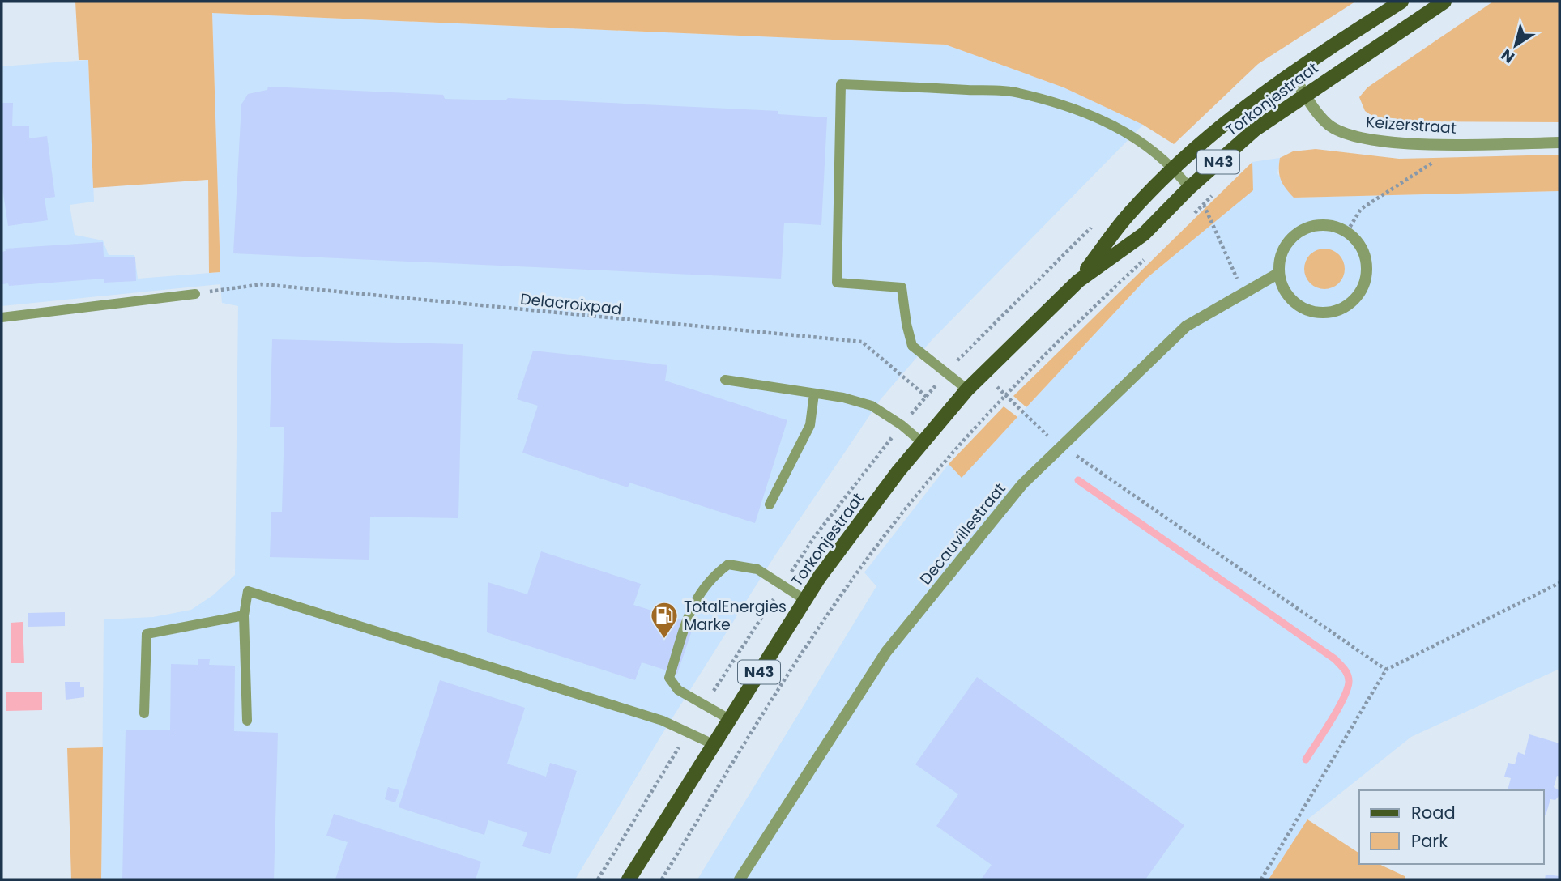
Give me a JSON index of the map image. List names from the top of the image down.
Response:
{
  "streets": {
    "main road": ["Torkonjestraat", "N43"],
    "street": ["Keizerstraat", "Decauvillestraat"],
    "path": ["Delacroixpad"]
  },
  "crossings": [
    ["Torkonjestraat", "Keizerstraat"]
  ],
  "places": {
    "fuel station": ["TotalEnergies Marke"]
  },
  "legend": ["Road", "Park"],
  "north": "bottom left"
}
